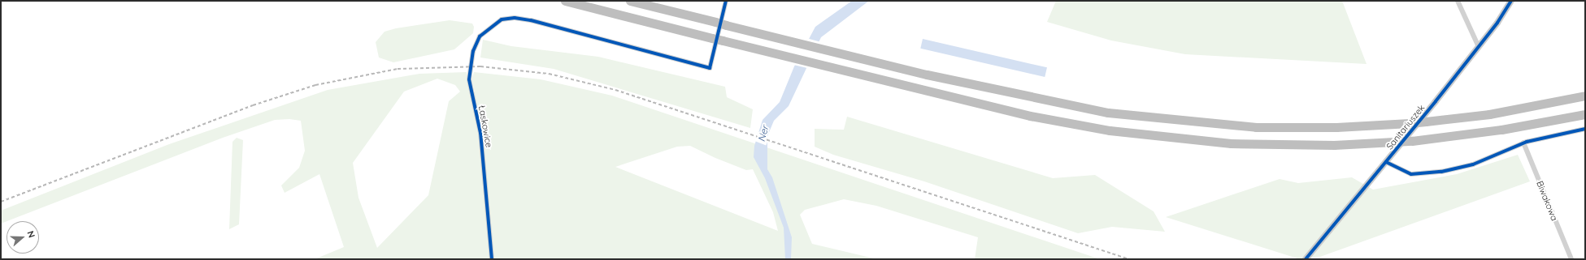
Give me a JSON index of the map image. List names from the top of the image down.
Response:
{
  "streets": {
    "street": ["Łaskowice", "Sanitariuszek", "Biwakowa"]
  },
  "water": ["Ner"],
  "north": "right"
}
